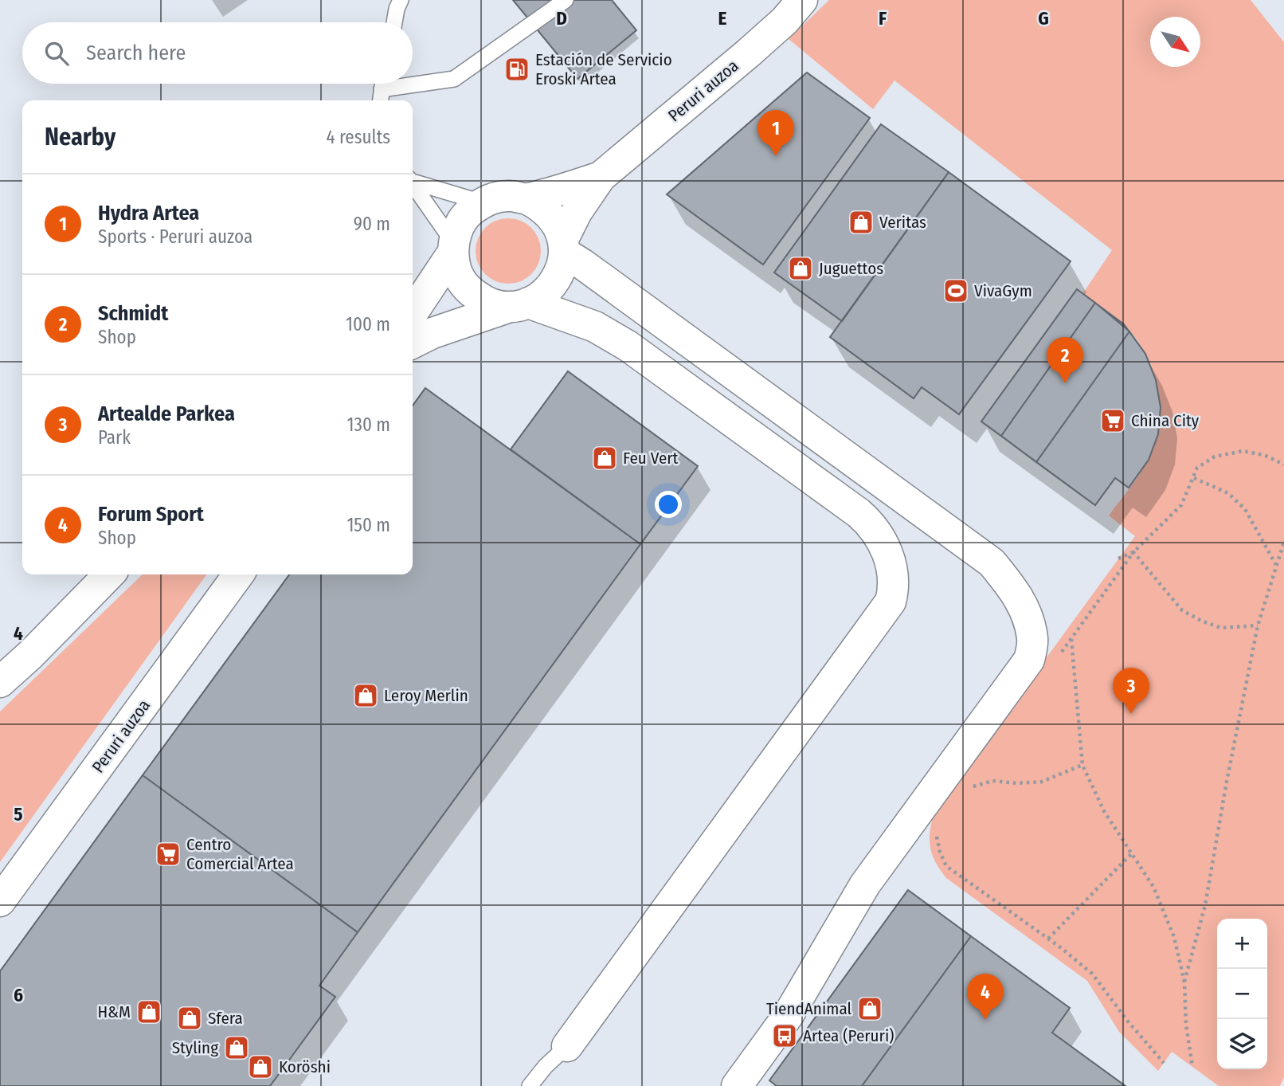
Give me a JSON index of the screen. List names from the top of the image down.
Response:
{
  "streets": {
    "street": ["Peruri auzoa"]
  },
  "places": {
    "fuel station": ["Estación de Servicio Eroski Artea"],
    "shop": [
      "Veritas",
      "Juguettos",
      "Feu Vert",
      "Leroy Merlin",
      "TiendAnimal",
      "H&M",
      "Sfera",
      "Styling",
      "Koröshi"
    ],
    "sports": ["VivaGym"],
    "supermarket": ["China City", "Centro Comercial Artea"],
    "bus stop": ["Artea (Peruri)"]
  },
  "north": "bottom right",
  "page": {
    "search": "Search here",
    "heading": ["Nearby", "4 results"],
    "pins": [
      "1",
      "2",
      "3",
      "4"
    ],
    "list": [
      {
        "mark": "1",
        "name": "Hydra Artea",
        "note": "Sports · Peruri auzoa",
        "value": "90 m"
      },
      {
        "mark": "2",
        "name": "Schmidt",
        "note": "Shop",
        "value": "100 m"
      },
      {
        "mark": "3",
        "name": "Artealde Parkea",
        "note": "Park",
        "value": "130 m"
      },
      {
        "mark": "4",
        "name": "Forum Sport",
        "note": "Shop",
        "value": "150 m"
      }
    ],
    "map_buttons": ["+", "−"]
  },
  "grid": {
    "columns": [
      "D",
      "E",
      "F",
      "G"
    ],
    "rows": ["4", "5", "6"]
  }
}
